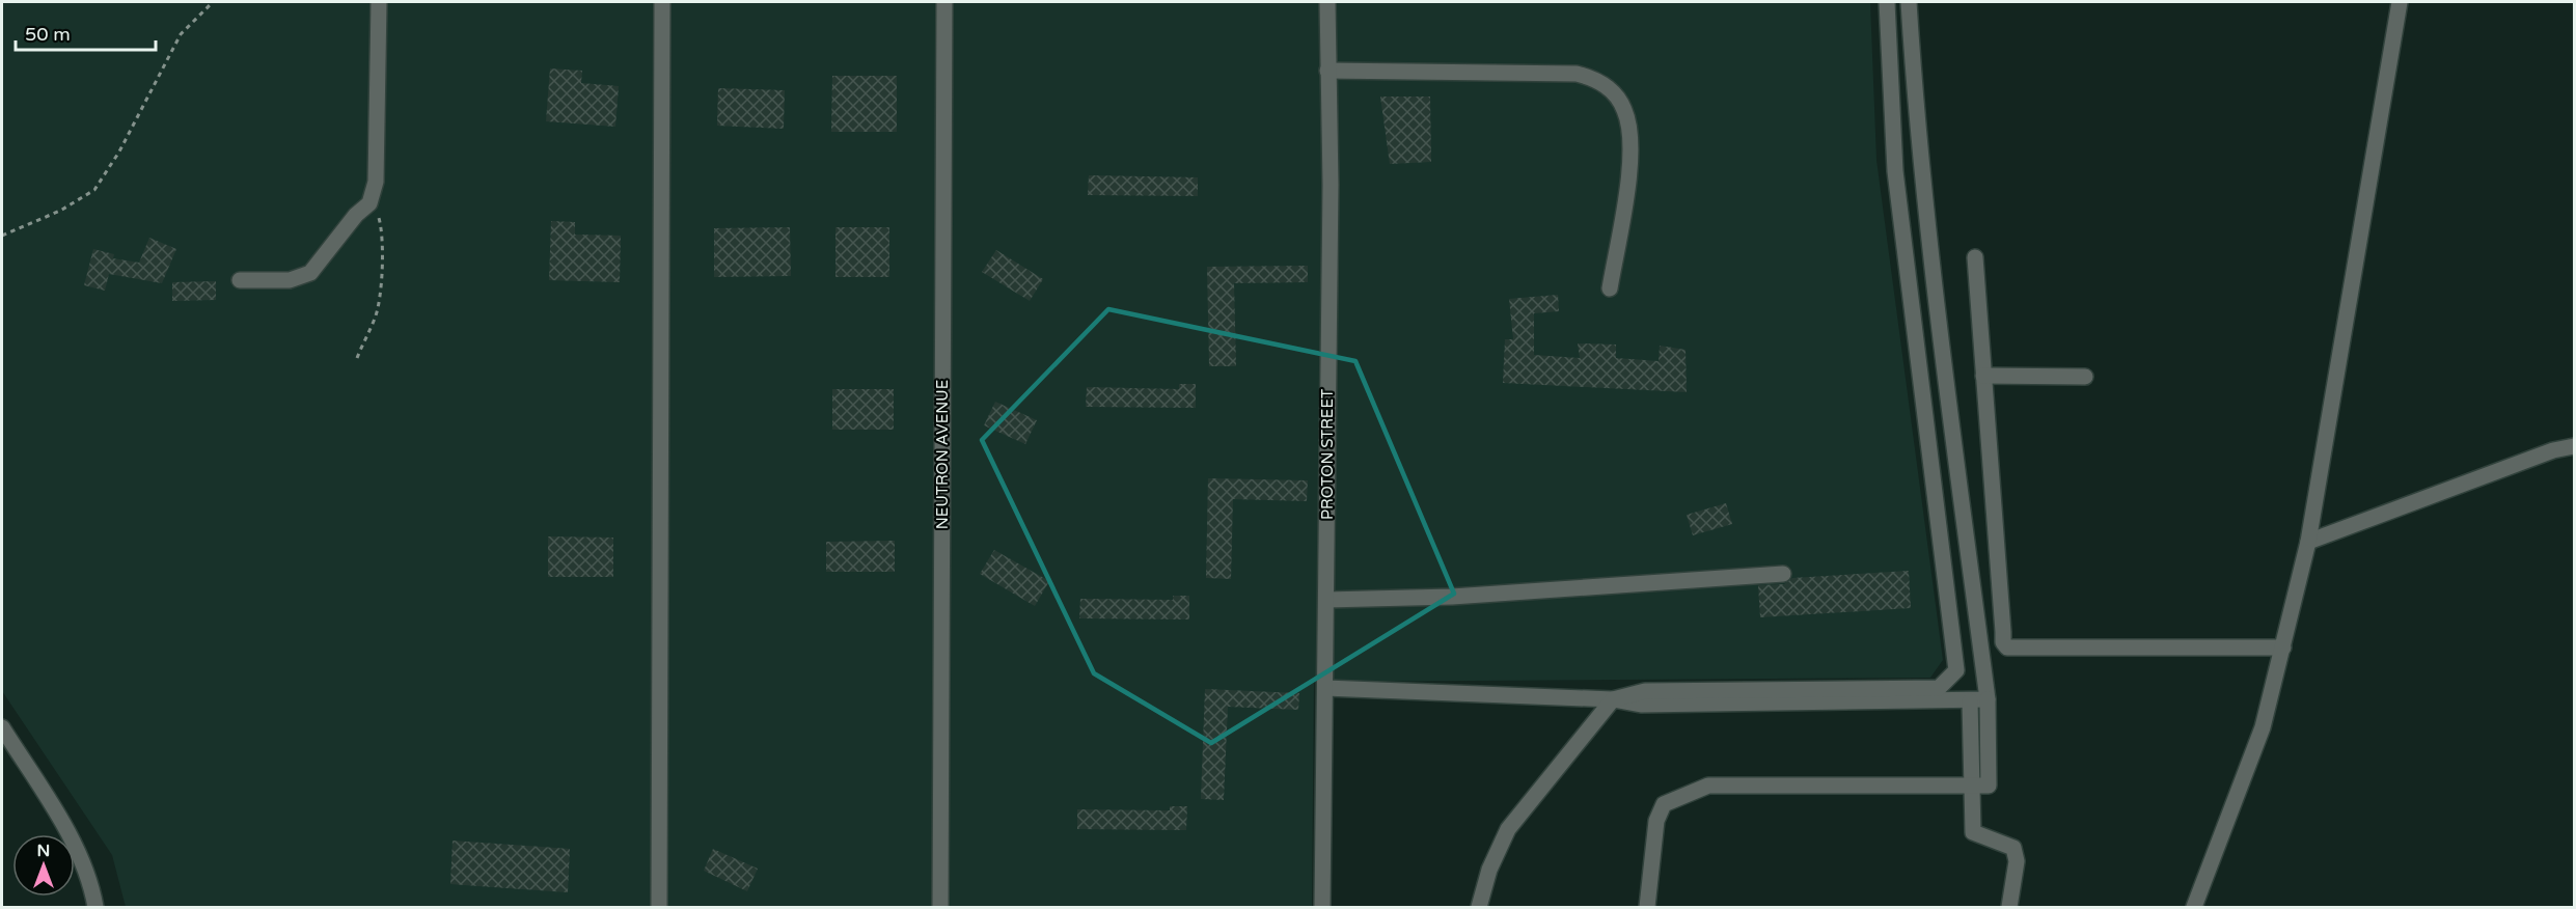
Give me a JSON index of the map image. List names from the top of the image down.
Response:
{
  "streets": {
    "street": ["NEUTRON AVENUE", "PROTON STREET"]
  },
  "scale_bar": "50 m",
  "north": "top"
}
